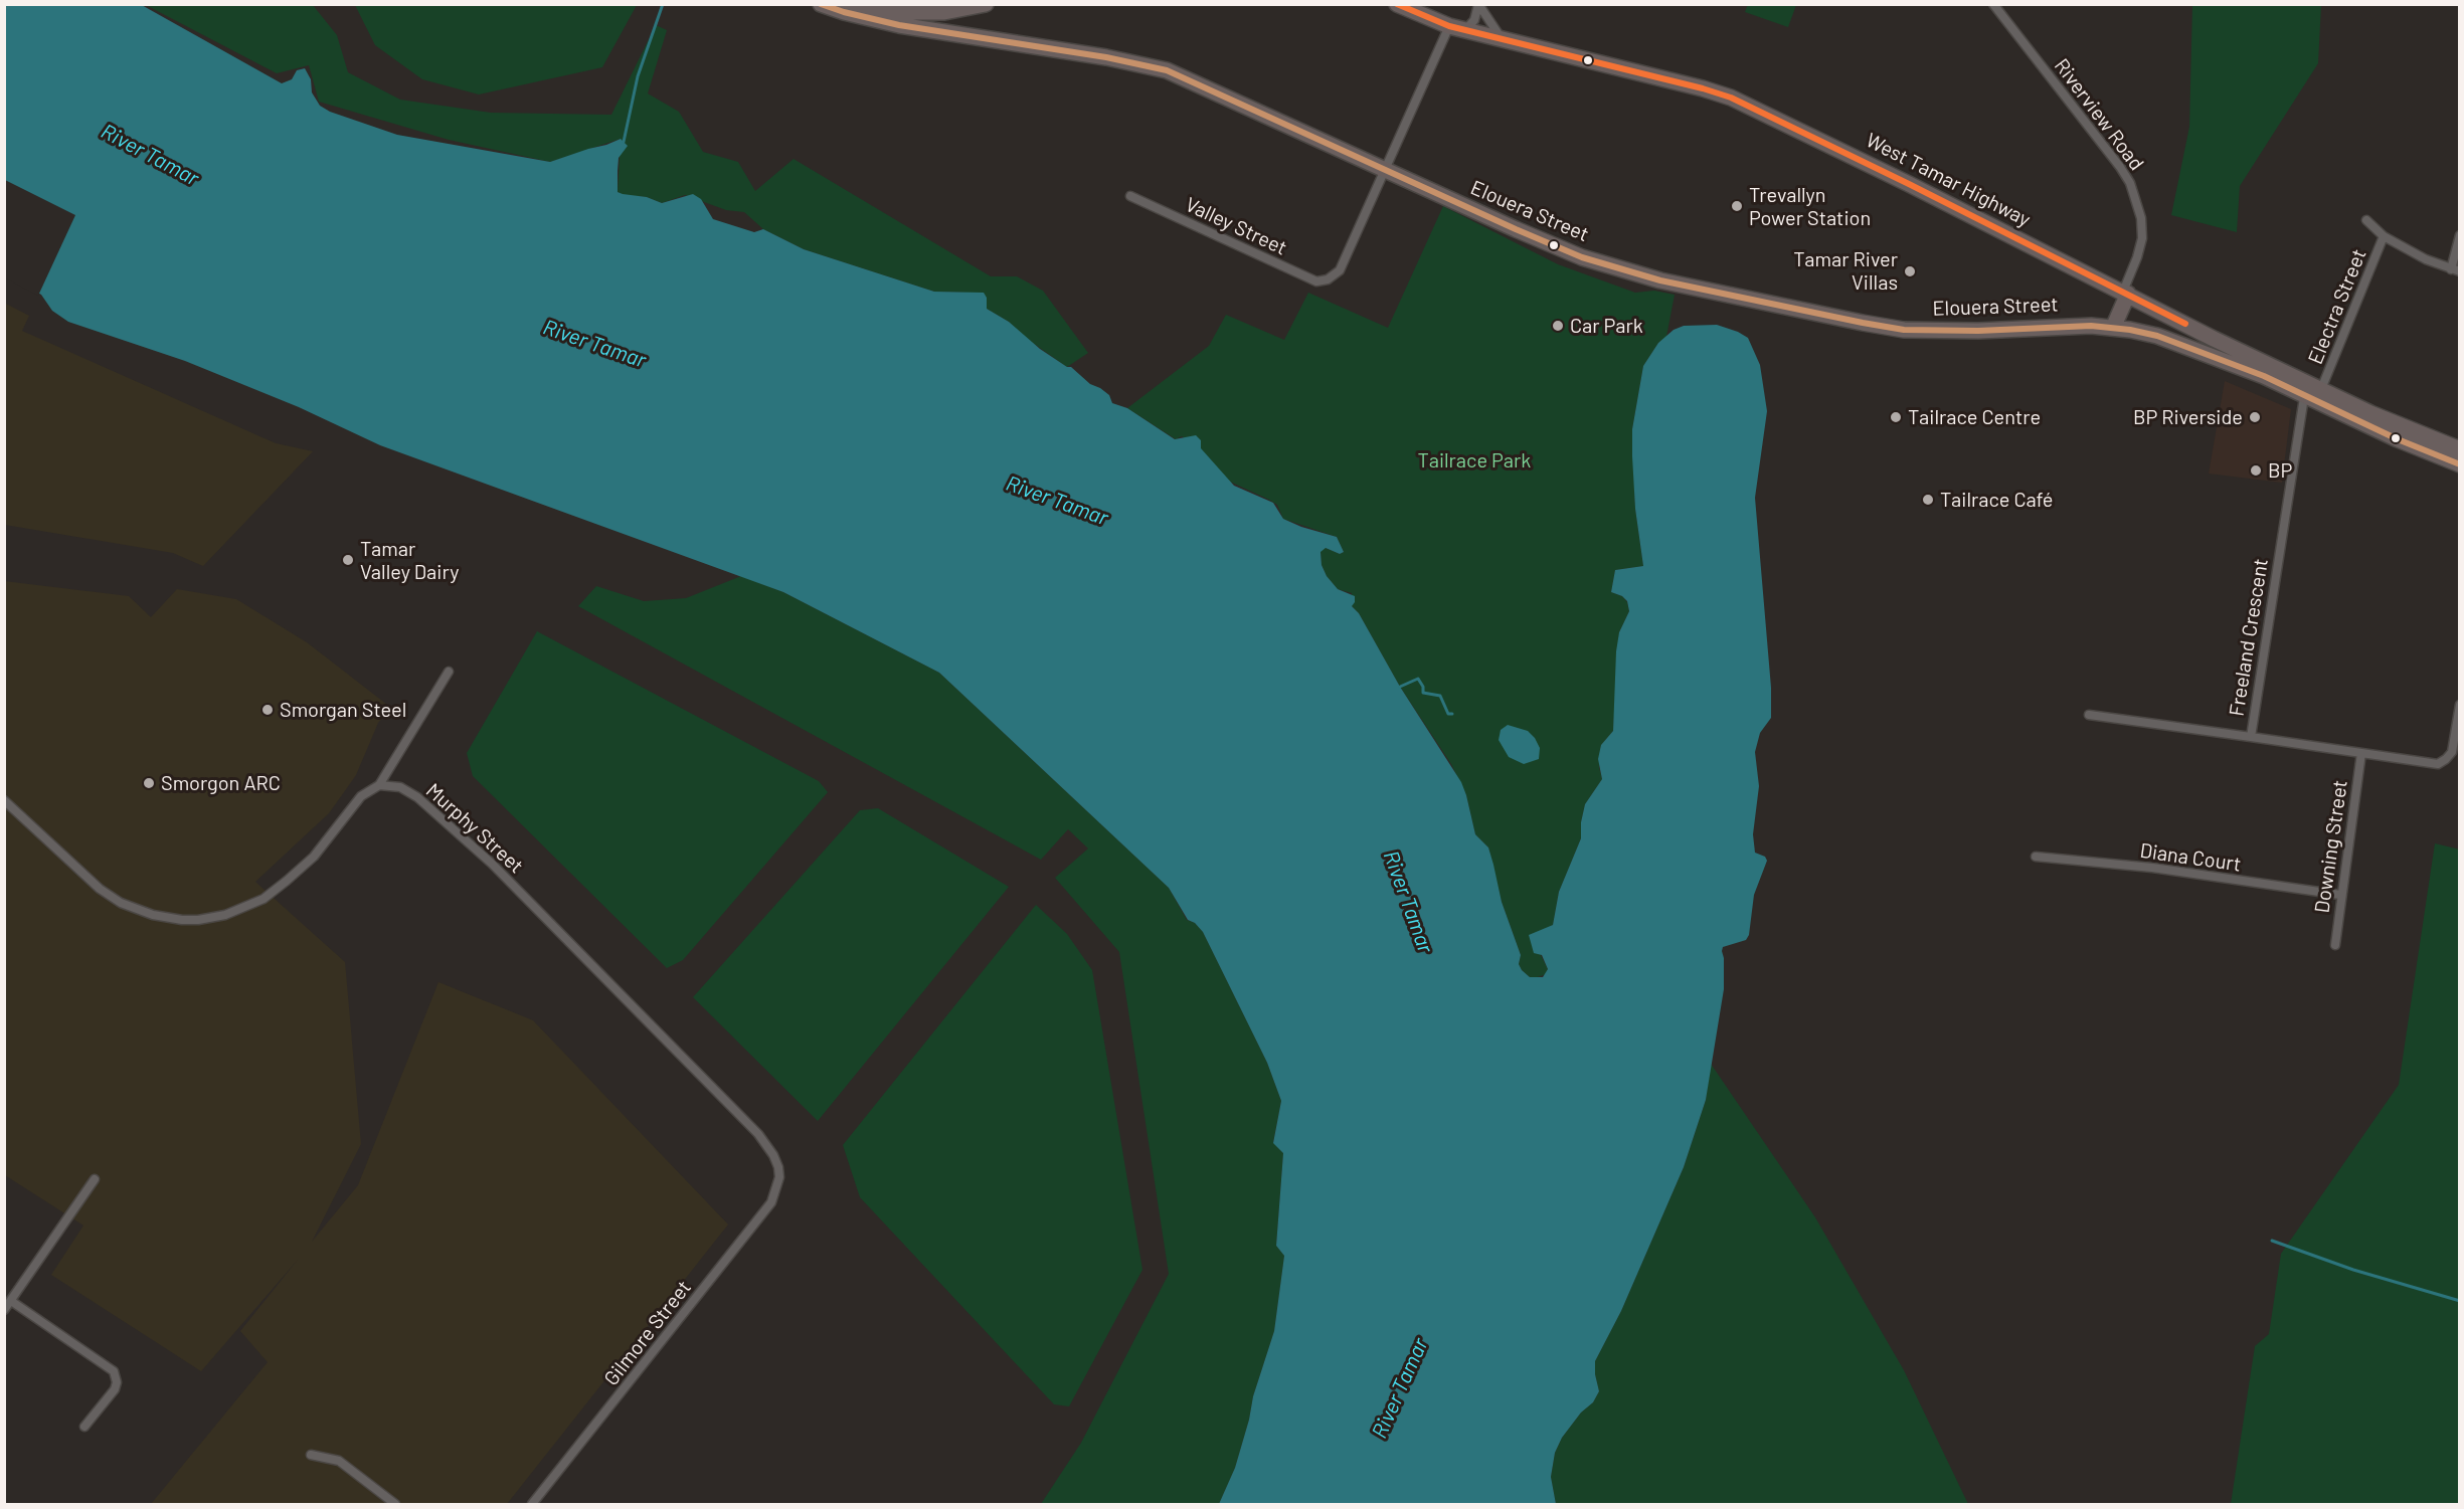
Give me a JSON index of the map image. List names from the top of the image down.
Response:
{
  "streets": {
    "highway": ["West Tamar Highway", "Elouera Street"],
    "street": [
      "Riverview Road",
      "Valley Street",
      "Electra Street",
      "Freeland Crescent",
      "Murphy Street",
      "Downing Street",
      "Diana Court",
      "Gilmore Street"
    ]
  },
  "crossings": [
    ["Riverview Road", "West Tamar Highway"],
    ["West Tamar Highway", "Electra Street"],
    ["Elouera Street", "Valley Street"],
    ["Elouera Street", "Freeland Crescent"],
    ["Freeland Crescent", "Downing Street"],
    ["Murphy Street", "Gilmore Street"],
    ["Downing Street", "Diana Court"]
  ],
  "water": ["River Tamar"],
  "parks": ["Tailrace Park"],
  "places": [
    "Trevallyn Power Station",
    "Tamar River Villas",
    "Car Park",
    "Tailrace Centre",
    "BP Riverside",
    "BP",
    "Tailrace Café",
    "Tamar Valley Dairy",
    "Smorgan Steel",
    "Smorgon ARC"
  ]
}
